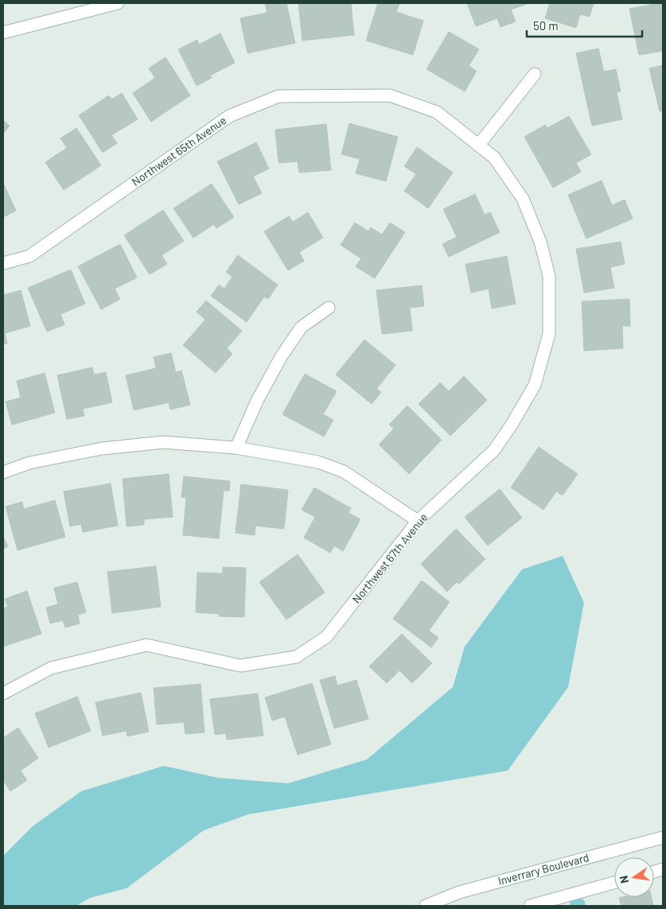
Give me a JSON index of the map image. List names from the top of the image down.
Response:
{
  "streets": {
    "street": ["Northwest 65th Avenue", "Northwest 67th Avenue", "Inverrary Boulevard"]
  },
  "crossings": [
    ["Northwest 65th Avenue", "Northwest 67th Avenue"]
  ],
  "scale_bar": "50 m",
  "north": "left"
}
